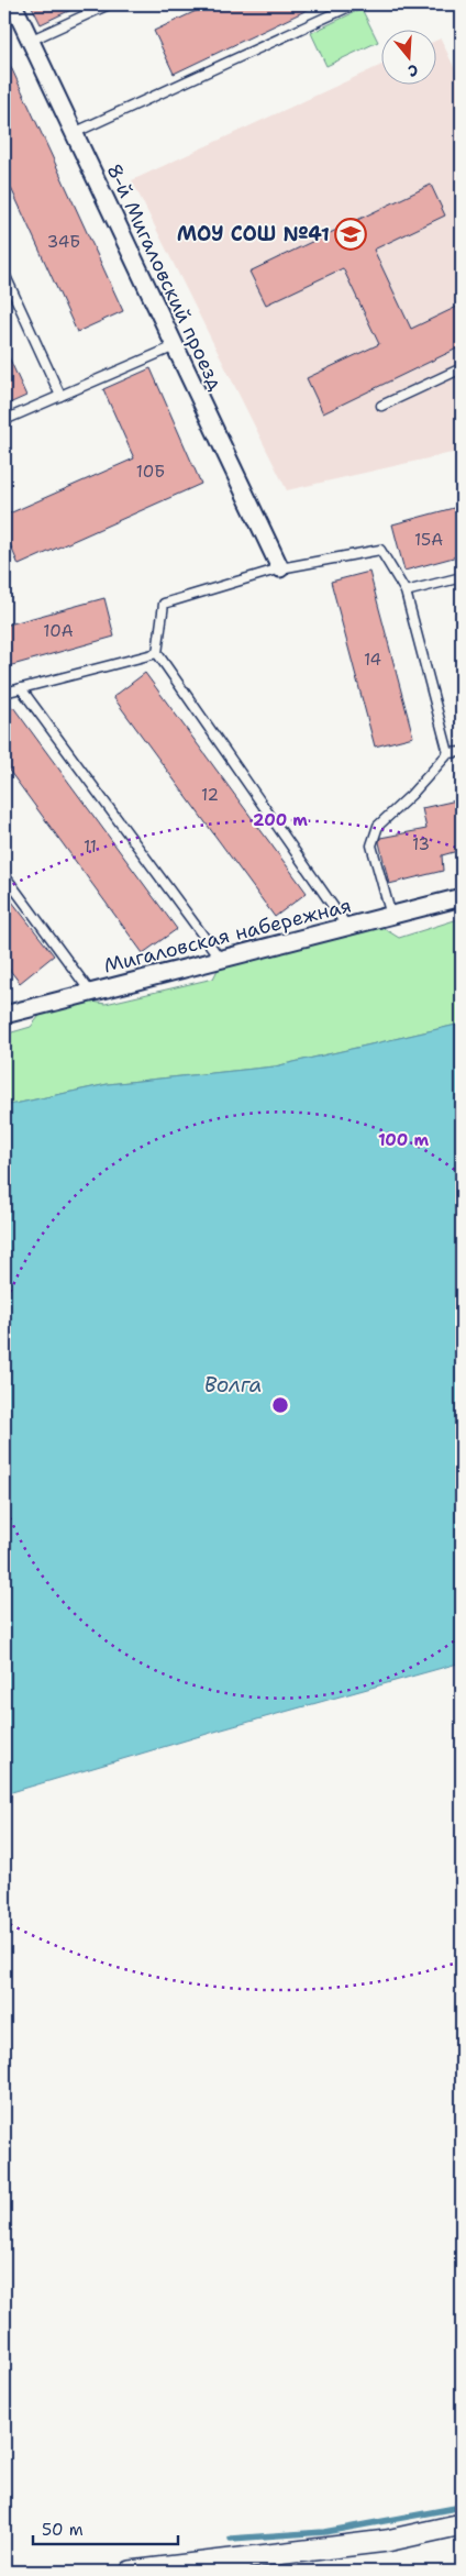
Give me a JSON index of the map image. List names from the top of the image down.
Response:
{
  "streets": {
    "street": ["8-й Мигаловский проезд", "Мигаловская набережная"]
  },
  "water": ["Волга"],
  "places": {
    "school or university": ["МОУ СОШ №41"]
  },
  "house_numbers": [
    "34Б",
    "10Б",
    "15А",
    "10А",
    "14",
    "12",
    "13",
    "11"
  ],
  "scale_bar": "50 m",
  "north": "bottom",
  "rings": ["200 m", "100 m"]
}
